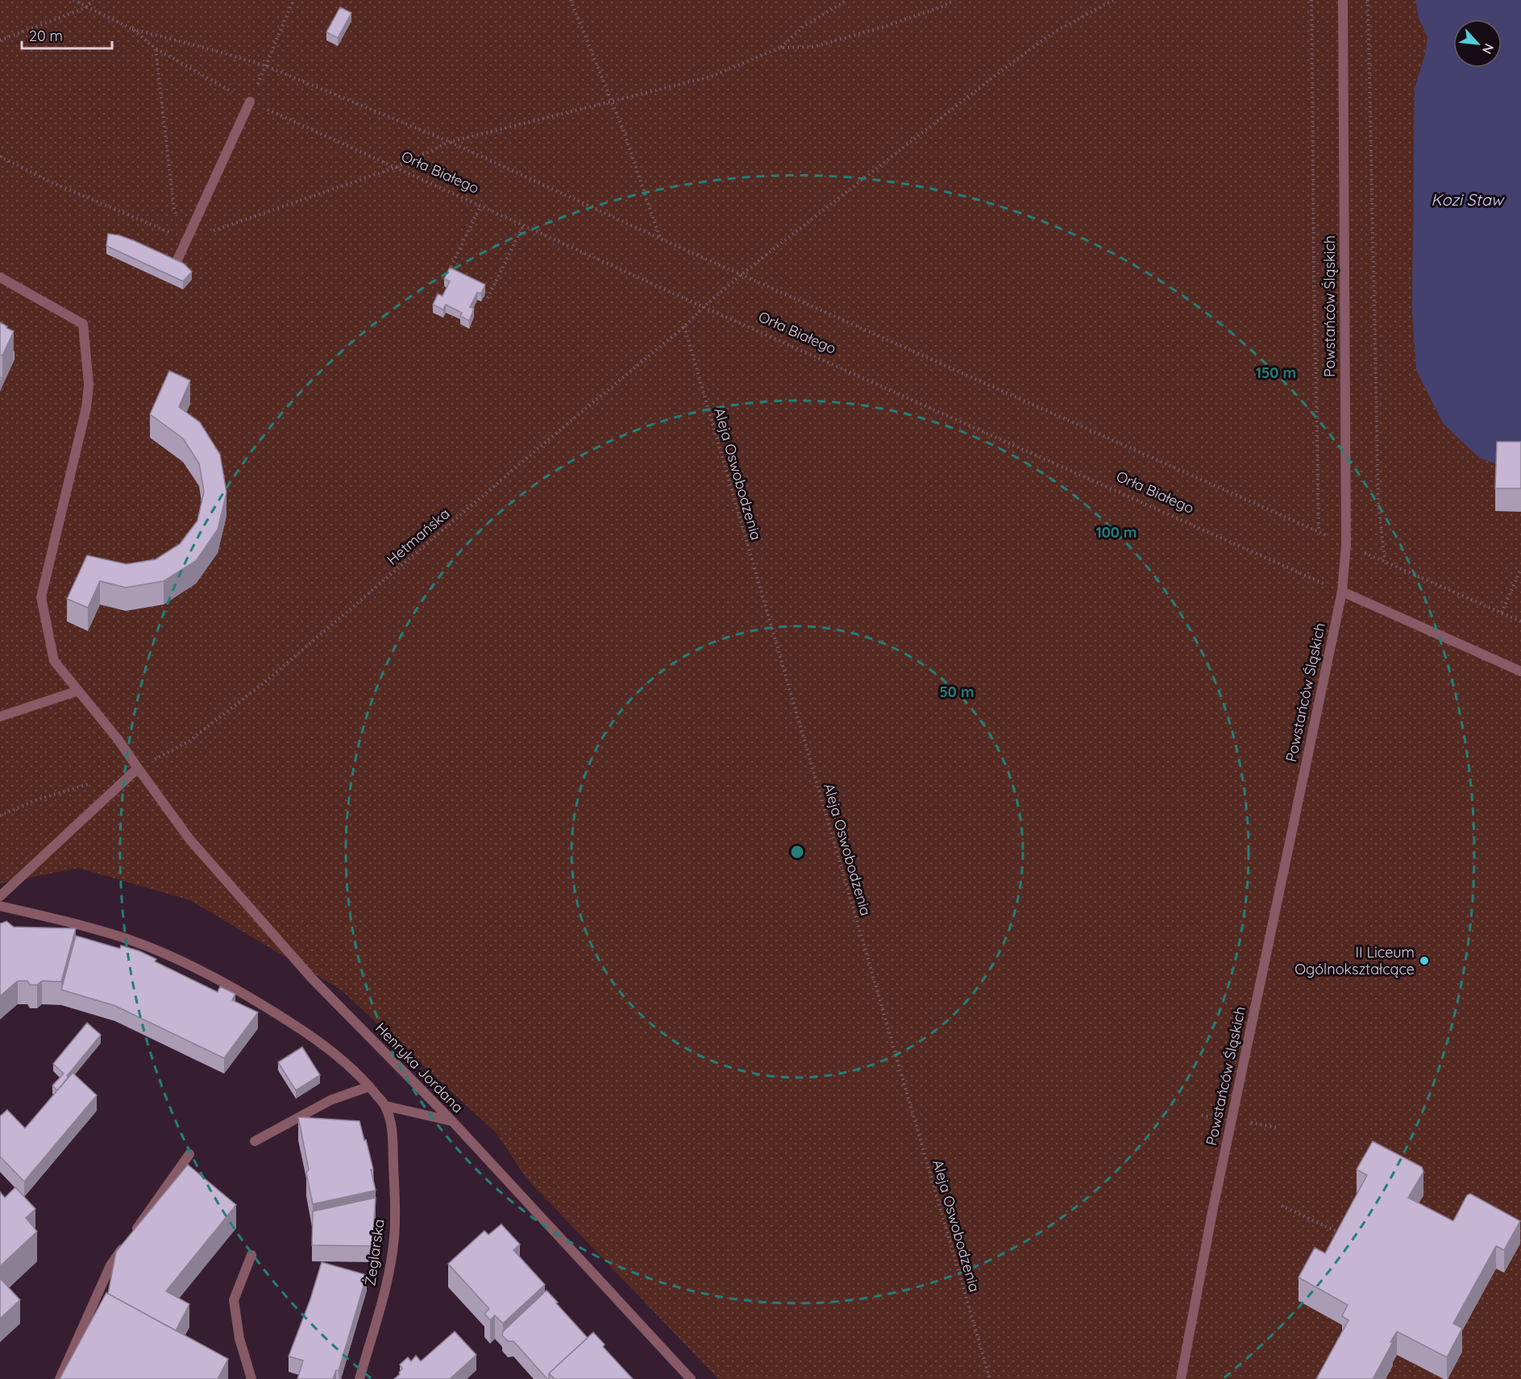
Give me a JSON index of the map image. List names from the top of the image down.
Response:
{
  "streets": {
    "street": ["Powstańców Śląskich", "Henryka Jordana", "Żeglarska"],
    "path": ["Orła Białego", "Aleja Oswobodzenia", "Hetmańska"]
  },
  "crossings": [
    ["Orła Białego", "Powstańców Śląskich"],
    ["Orła Białego", "Hetmańska"],
    ["Aleja Oswobodzenia", "Hetmańska"],
    ["Hetmańska", "Henryka Jordana"]
  ],
  "water": ["Kozi Staw"],
  "places": ["II Liceum Ogólnokształcące"],
  "scale_bar": "20 m",
  "north": "bottom right",
  "rings": ["150 m", "100 m", "50 m"]
}
